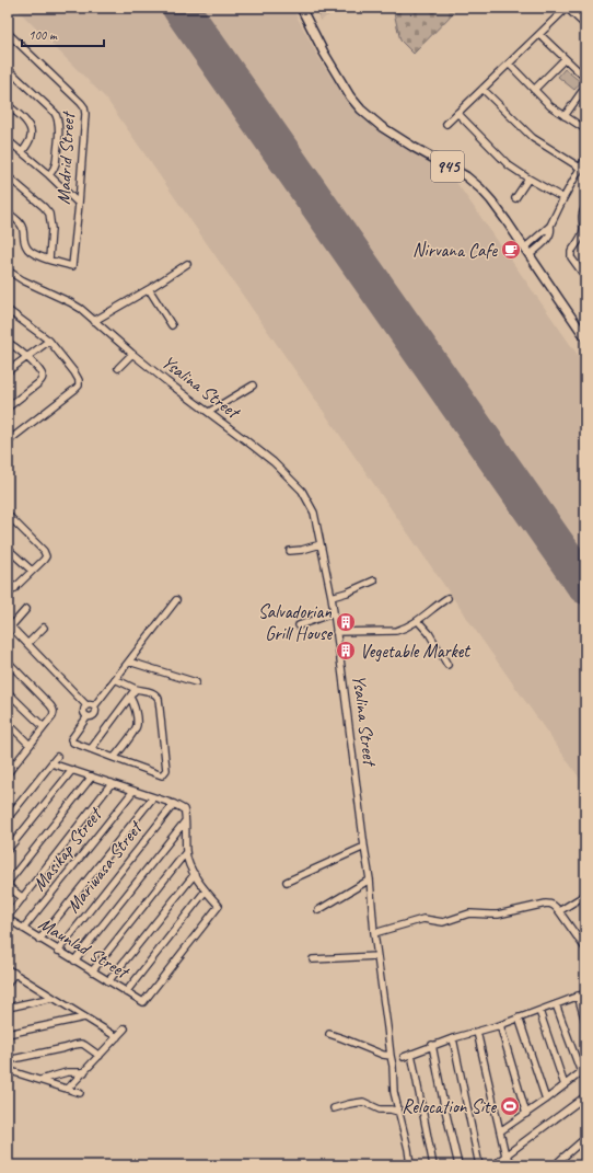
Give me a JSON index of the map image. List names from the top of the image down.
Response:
{
  "streets": {
    "main road": ["945"],
    "street": [
      "Madrid Street",
      "Ysalina Street",
      "Masikap Street",
      "Mariwasa Street",
      "Maunlad Street"
    ]
  },
  "crossings": [
    ["Masikap Street", "Maunlad Street"],
    ["Mariwasa Street", "Maunlad Street"]
  ],
  "places": {
    "cafe": ["Nirvana Cafe"],
    "building": ["Salvadorian Grill House", "Vegetable Market"],
    "sports": ["Relocation Site"]
  },
  "scale_bar": "100 m"
}
